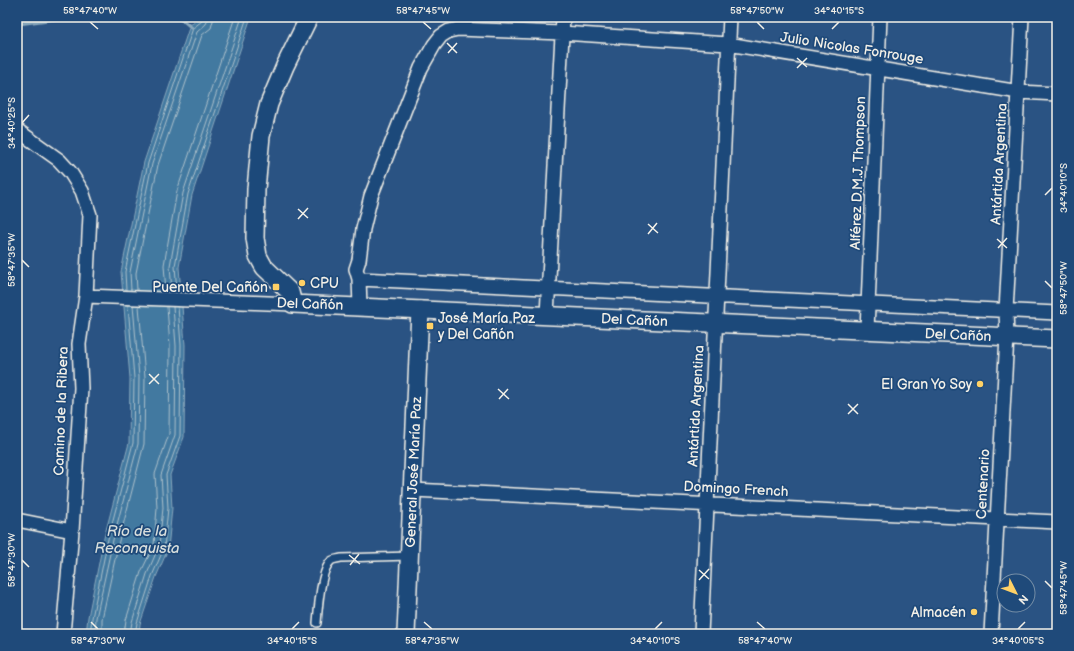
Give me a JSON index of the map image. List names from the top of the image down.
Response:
{
  "streets": {
    "street": [
      "Julio Nicolas Fonrouge",
      "Antártida Argentina",
      "Alférez D.M.J. Thompson",
      "Del Cañón",
      "Camino de la Ribera",
      "General José María Paz",
      "Centenario",
      "Domingo French"
    ]
  },
  "crossings": [
    ["Julio Nicolas Fonrouge", "Antártida Argentina"],
    ["Julio Nicolas Fonrouge", "Alférez D.M.J. Thompson"],
    ["Julio Nicolas Fonrouge", "Del Cañón"],
    ["Antártida Argentina", "Del Cañón"],
    ["Antártida Argentina", "Centenario"],
    ["Antártida Argentina", "Domingo French"],
    ["Alférez D.M.J. Thompson", "Del Cañón"],
    ["Del Cañón", "Camino de la Ribera"],
    ["Del Cañón", "General José María Paz"],
    ["Del Cañón", "Centenario"],
    ["General José María Paz", "Domingo French"],
    ["Centenario", "Domingo French"]
  ],
  "water": ["Río de la Reconquista"],
  "places": {
    "other": ["CPU", "El Gran Yo Soy", "Almacén"],
    "transit": ["Puente Del Cañón", "José María Paz y Del Cañón"]
  },
  "north": "bottom right",
  "coordinates": [
    "58°47'40\"W",
    "58°47'45\"W",
    "58°47'50\"W",
    "34°40'15\"S",
    "34°40'25\"S",
    "34°40'10\"S",
    "58°47'35\"W",
    "58°47'30\"W",
    "34°40'05\"S"
  ]
}
